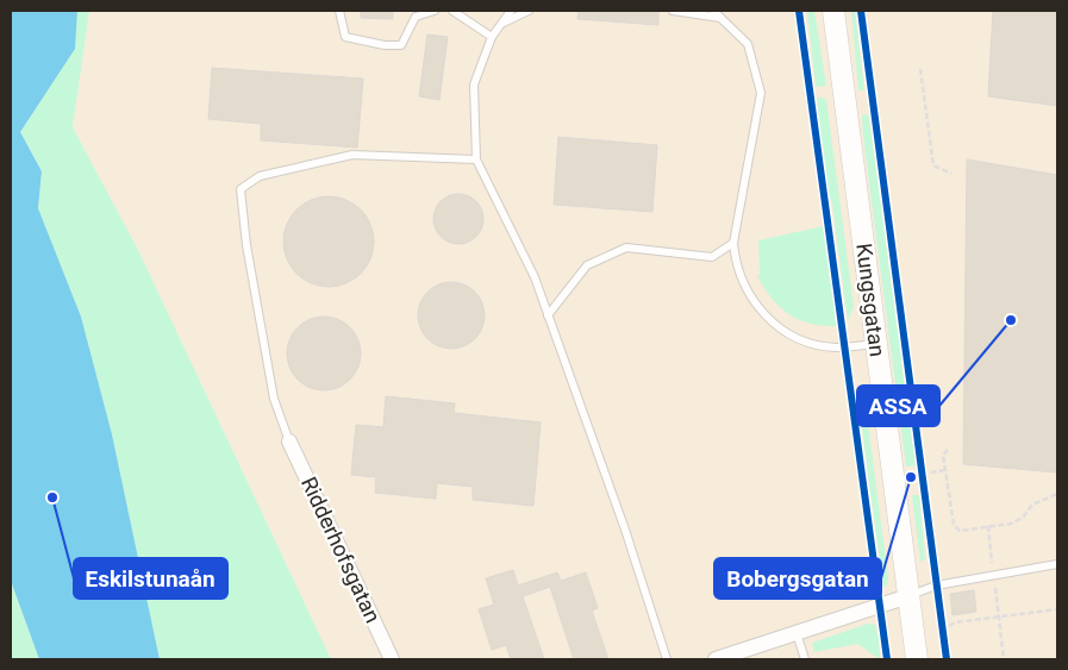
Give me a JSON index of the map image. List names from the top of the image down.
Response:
{
  "streets": {
    "main road": ["Kungsgatan"],
    "street": ["Ridderhofsgatan"]
  },
  "places": ["ASSA", "Bobergsgatan", "Eskilstunaån"]
}
